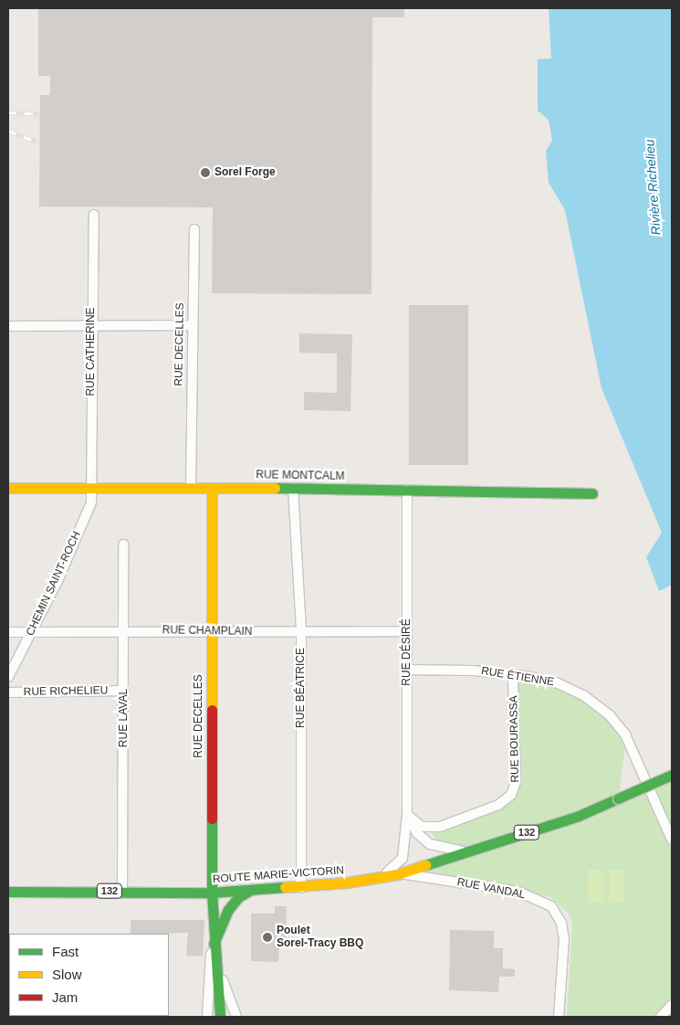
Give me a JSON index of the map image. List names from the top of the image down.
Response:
{
  "streets": {
    "street": [
      "RUE DECELLES",
      "RUE CATHERINE",
      "RUE MONTCALM",
      "CHEMIN SAINT-ROCH",
      "RUE CHAMPLAIN",
      "RUE DÉSIRÉ",
      "RUE ÉTIENNE",
      "RUE BÉATRICE",
      "RUE RICHELIEU",
      "RUE LAVAL",
      "RUE BOURASSA",
      "132",
      "ROUTE MARIE-VICTORIN",
      "RUE VANDAL"
    ]
  },
  "crossings": [
    ["RUE DECELLES", "RUE MONTCALM"],
    ["RUE DECELLES", "RUE CHAMPLAIN"],
    ["RUE DECELLES", "ROUTE MARIE-VICTORIN"],
    ["RUE CATHERINE", "RUE MONTCALM"],
    ["RUE CATHERINE", "CHEMIN SAINT-ROCH"],
    ["RUE MONTCALM", "CHEMIN SAINT-ROCH"],
    ["RUE MONTCALM", "RUE DÉSIRÉ"],
    ["RUE MONTCALM", "RUE BÉATRICE"],
    ["CHEMIN SAINT-ROCH", "RUE CHAMPLAIN"],
    ["RUE CHAMPLAIN", "RUE DÉSIRÉ"],
    ["RUE CHAMPLAIN", "RUE BÉATRICE"],
    ["RUE CHAMPLAIN", "RUE LAVAL"],
    ["RUE DÉSIRÉ", "RUE ÉTIENNE"],
    ["RUE DÉSIRÉ", "RUE BOURASSA"],
    ["RUE DÉSIRÉ", "ROUTE MARIE-VICTORIN"],
    ["RUE ÉTIENNE", "RUE BOURASSA"],
    ["RUE BÉATRICE", "ROUTE MARIE-VICTORIN"],
    ["RUE RICHELIEU", "RUE LAVAL"],
    ["RUE LAVAL", "ROUTE MARIE-VICTORIN"],
    ["ROUTE MARIE-VICTORIN", "RUE VANDAL"]
  ],
  "water": ["Rivière Richelieu"],
  "places": ["Sorel Forge", "Poulet Sorel-Tracy BBQ"],
  "legend": ["Fast", "Slow", "Jam"]
}
